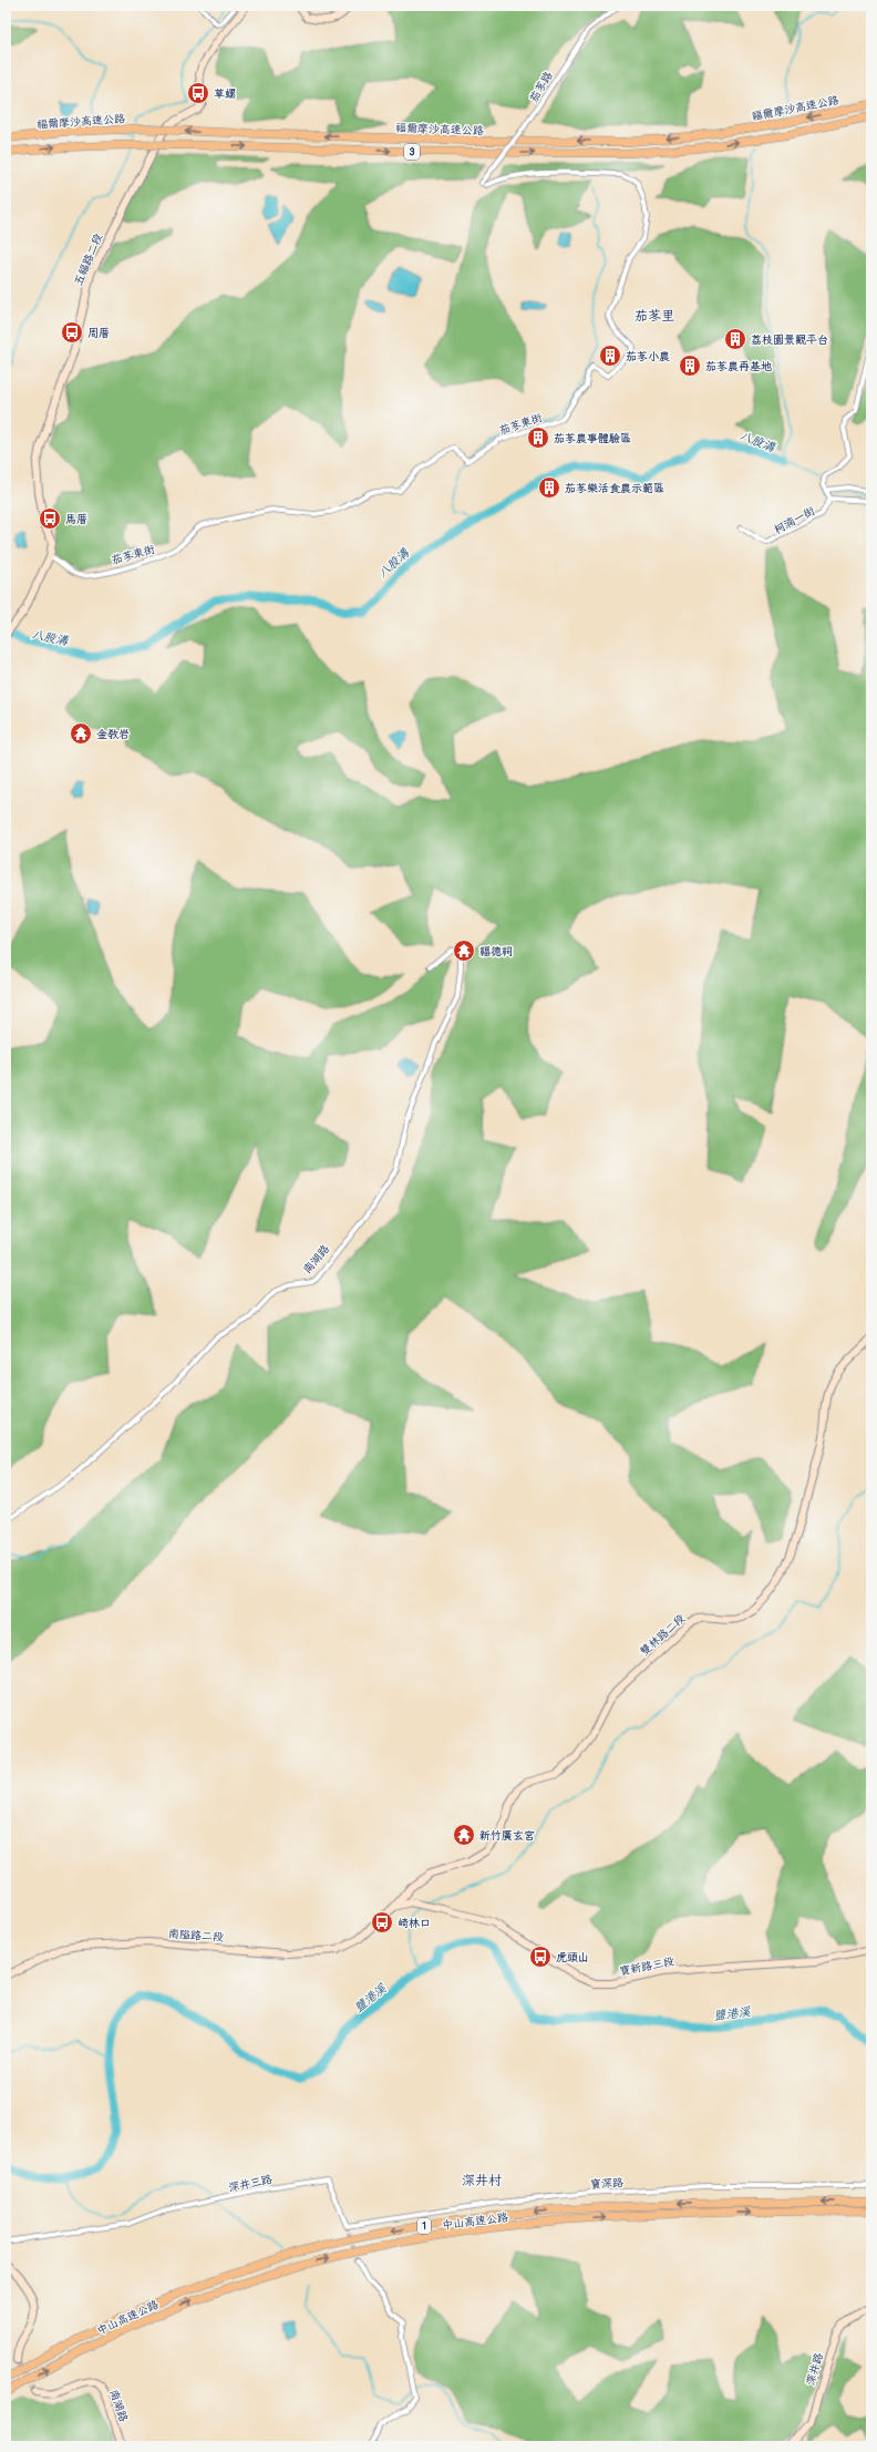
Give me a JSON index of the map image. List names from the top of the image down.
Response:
{
  "streets": {
    "highway": [
      "福爾摩沙高速公路",
      "3",
      "中山高速公路",
      "1"
    ],
    "street": [
      "茄苳路",
      "五福路二段",
      "茄苳東街",
      "柯湳一街",
      "南湖路",
      "雙林路二段",
      "南隘路二段",
      "寶新路三段",
      "深井三路",
      "寶深路",
      "深井路"
    ]
  },
  "crossings": [
    ["茄苳路", "茄苳東街"],
    ["五福路二段", "茄苳東街"],
    ["雙林路二段", "南隘路二段"],
    ["雙林路二段", "寶新路三段"],
    ["南隘路二段", "寶新路三段"],
    ["深井三路", "寶深路"]
  ],
  "districts": ["茄苳里", "深井村"],
  "water": ["八股溝", "鹽港溪"],
  "places": {
    "bus stop": [
      "草螺",
      "周厝",
      "馬厝",
      "崎林口",
      "虎頭山"
    ],
    "building": [
      "荔枝園景觀平台",
      "茄苳小農",
      "茄苳農再基地",
      "茄苳農事體驗區",
      "茄苳樂活食農示範區"
    ],
    "temple": ["金教岩", "福德祠", "新竹廣玄宮"]
  }
}
